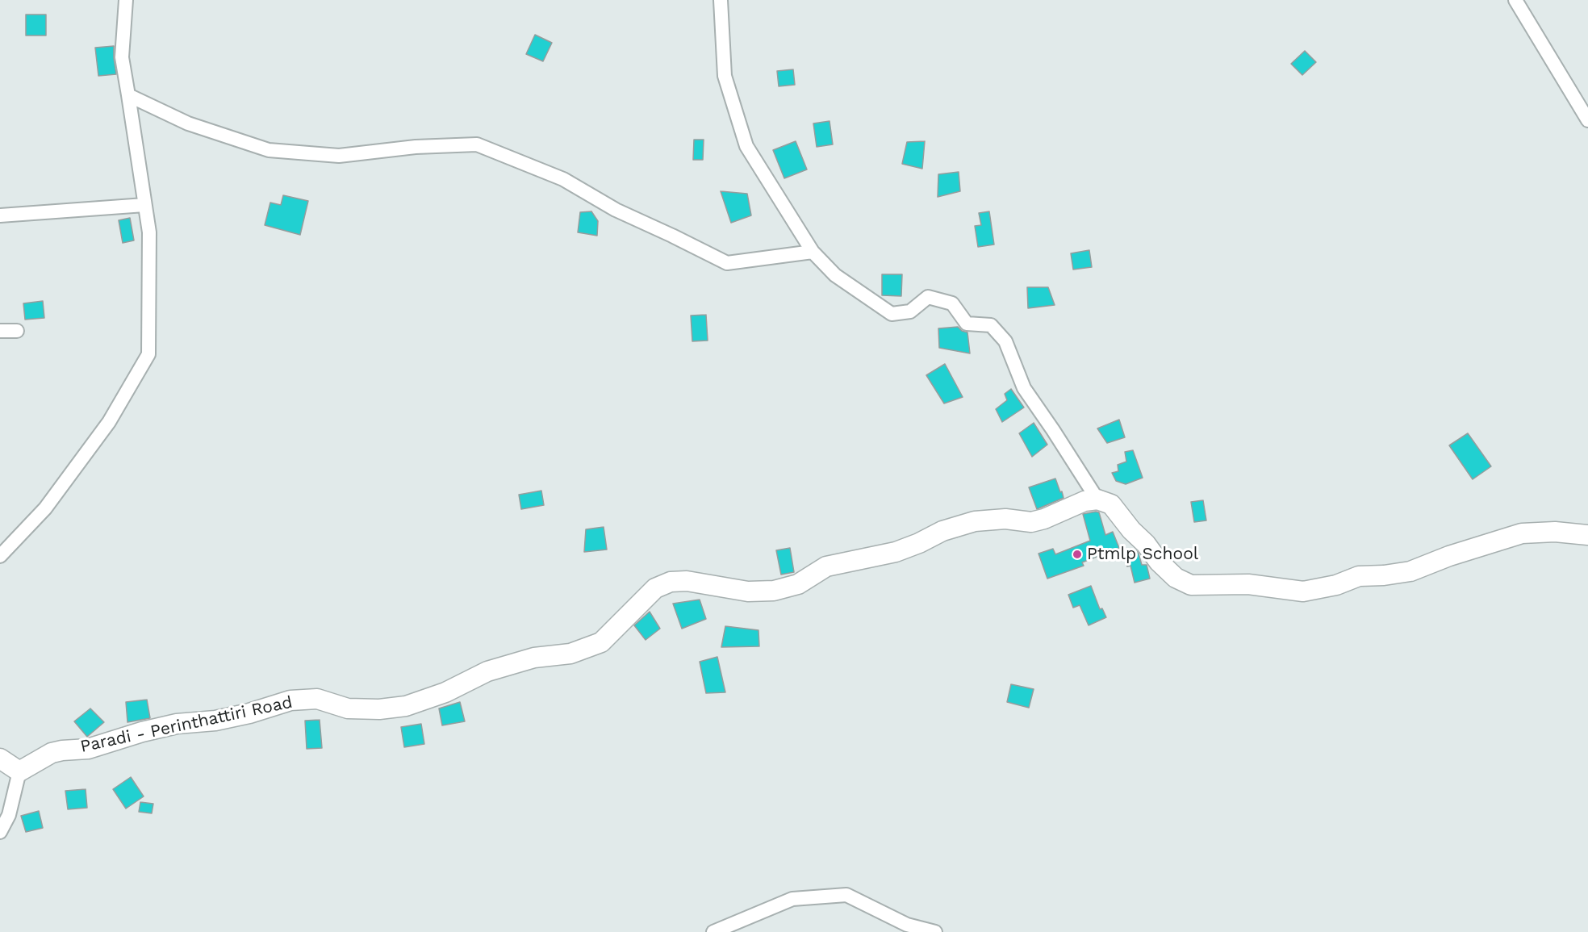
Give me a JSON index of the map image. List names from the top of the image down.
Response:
{
  "streets": {
    "main road": ["Paradi - Perinthattiri Road"]
  },
  "places": ["Ptmlp School"]
}
